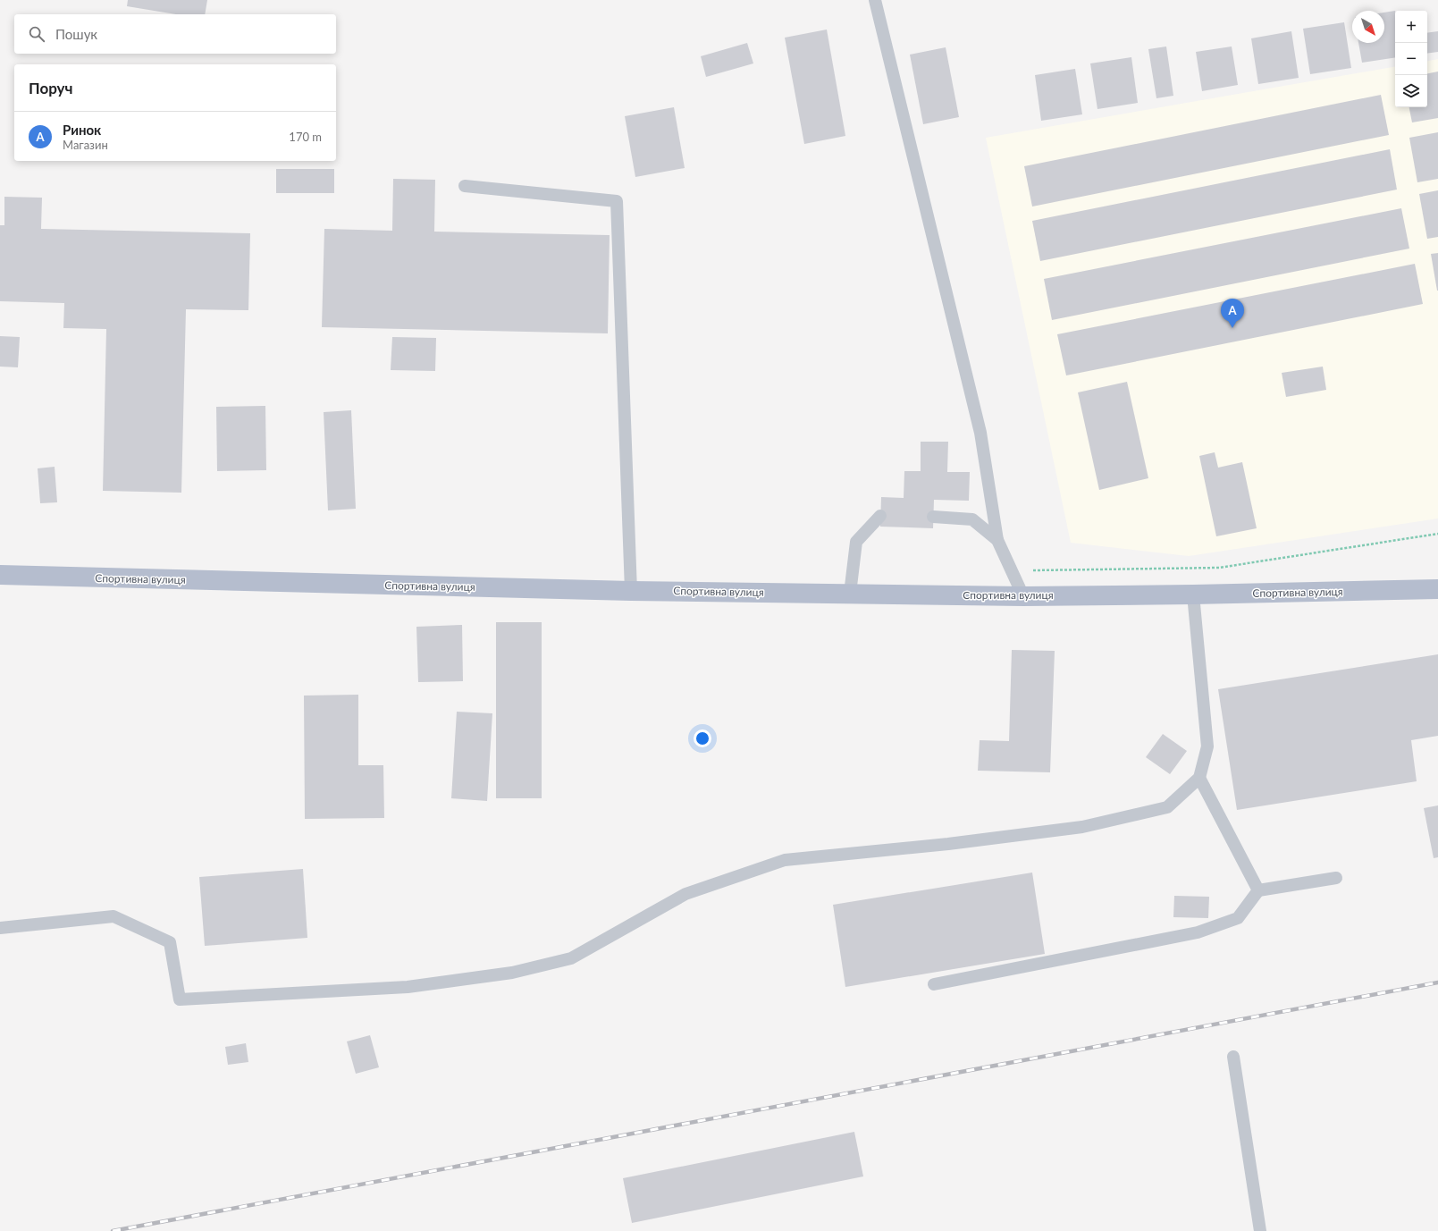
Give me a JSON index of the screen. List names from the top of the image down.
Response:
{
  "streets": {
    "main road": ["Спортивна вулиця"]
  },
  "north": "bottom right",
  "page": {
    "map_buttons": ["+", "−"],
    "search": "Пошук",
    "heading": "Поруч",
    "list": [
      {
        "mark": "A",
        "name": "Ринок",
        "note": "Магазин",
        "value": "170 m"
      }
    ],
    "pins": "A"
  }
}
